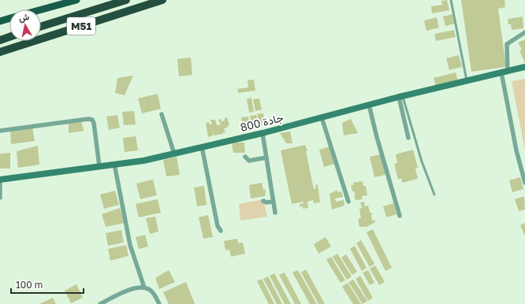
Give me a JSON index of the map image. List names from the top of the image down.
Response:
{
  "streets": {
    "highway": ["M51"],
    "main road": ["جادة 800"]
  },
  "scale_bar": "100 m",
  "north": "top"
}
